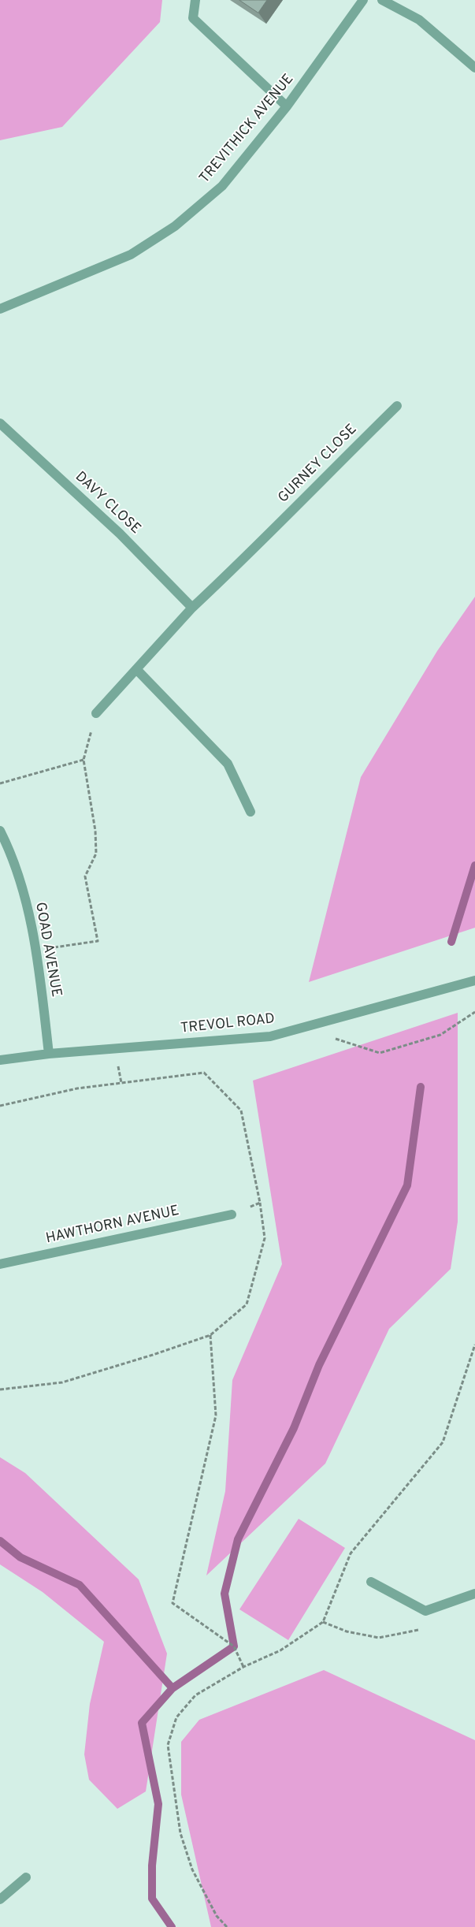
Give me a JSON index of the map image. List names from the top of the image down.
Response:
{
  "streets": {
    "street": [
      "TREVITHICK AVENUE",
      "GURNEY CLOSE",
      "DAVY CLOSE",
      "GOAD AVENUE",
      "TREVOL ROAD",
      "HAWTHORN AVENUE"
    ]
  },
  "crossings": [
    ["GURNEY CLOSE", "DAVY CLOSE"],
    ["GOAD AVENUE", "TREVOL ROAD"]
  ]
}
